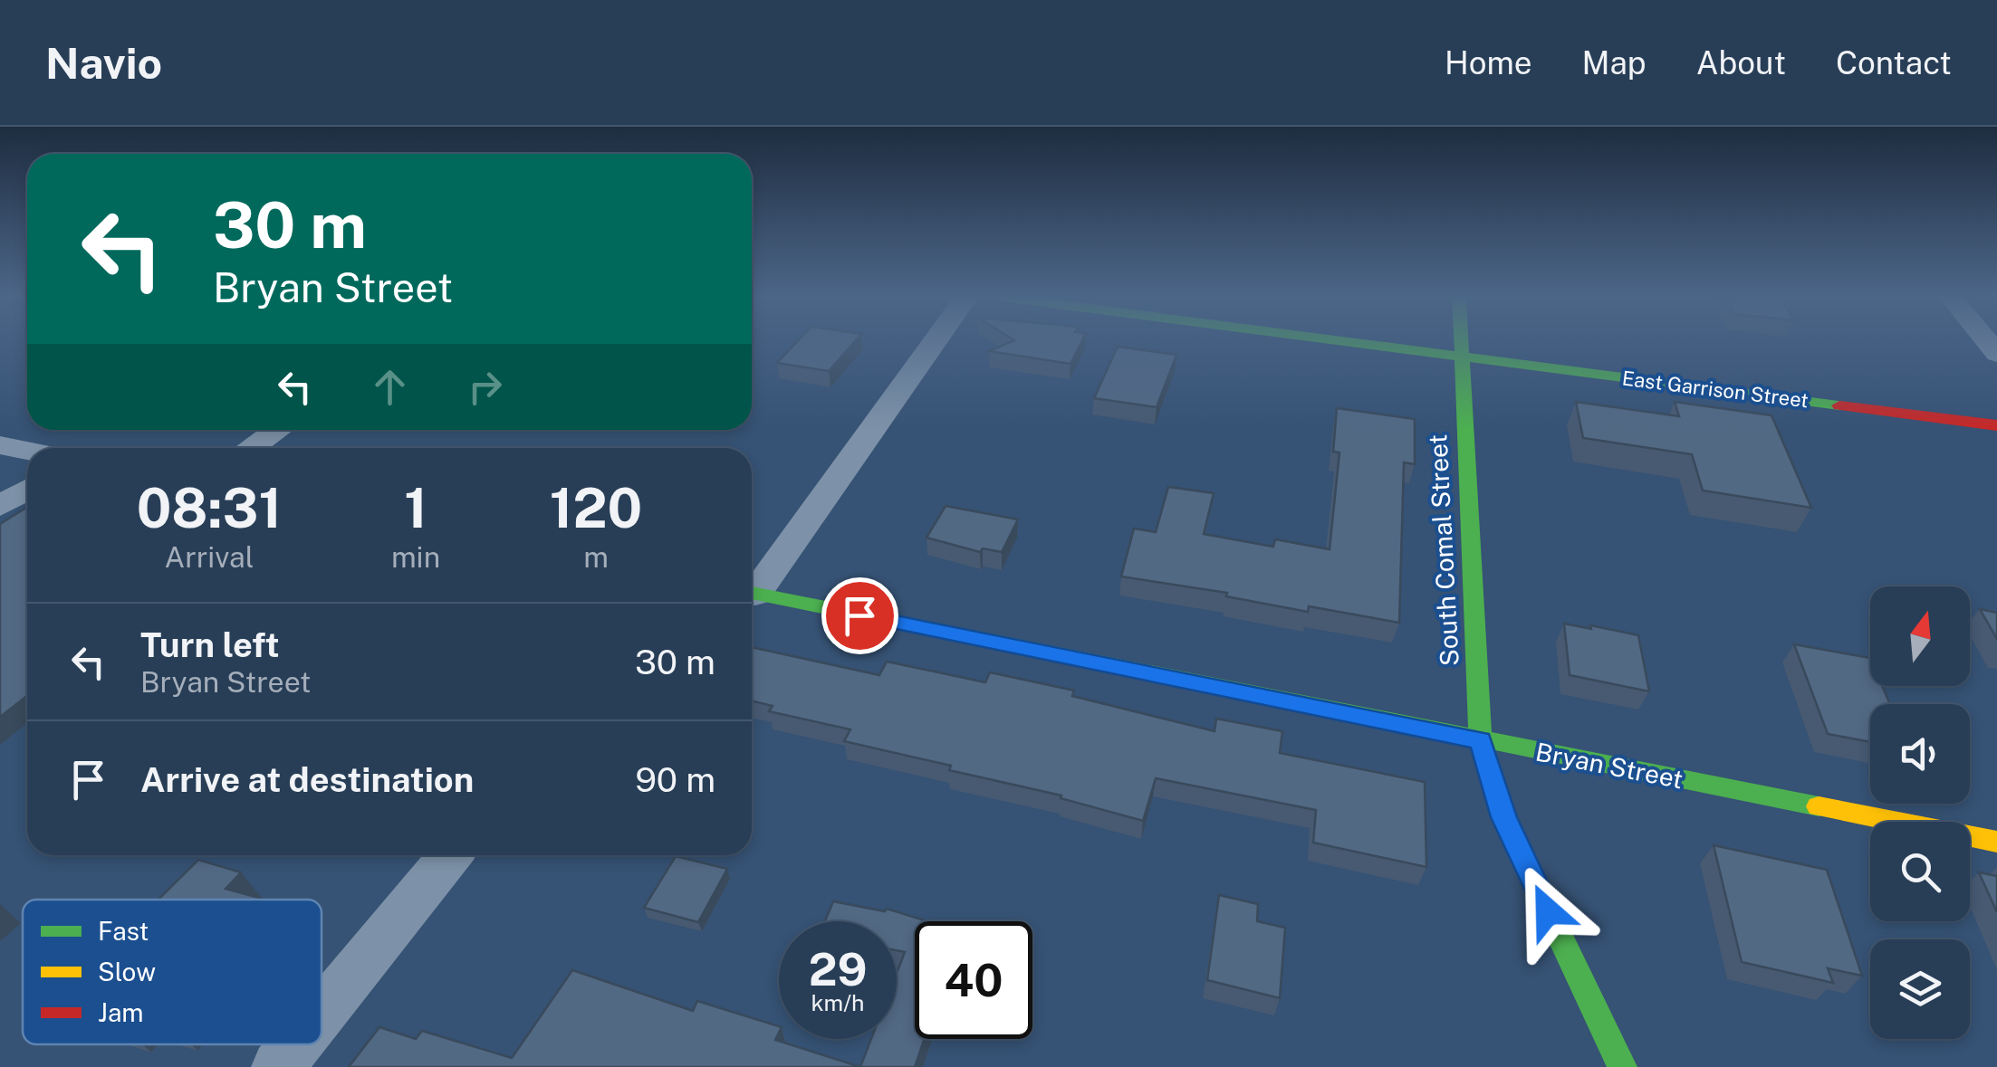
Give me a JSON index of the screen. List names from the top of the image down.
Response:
{
  "streets": {
    "street": ["East Garrison Street", "South Comal Street", "Bryan Street"]
  },
  "crossings": [
    ["East Garrison Street", "South Comal Street"],
    ["South Comal Street", "Bryan Street"]
  ],
  "legend": ["Fast", "Slow", "Jam"],
  "north": "top",
  "page": {
    "header": "Navio",
    "nav": [
      "Home",
      "Map",
      "About",
      "Contact"
    ],
    "turn": ["30 m", "Bryan Street"],
    "eta": [
      "08:31",
      "Arrival",
      "1",
      "min",
      "120",
      "m"
    ],
    "list": [
      {
        "name": "Turn left",
        "note": "Bryan Street",
        "value": "30 m"
      },
      {
        "name": "Arrive at destination",
        "value": "90 m"
      }
    ],
    "speed": "29 km/h",
    "limit": "40"
  }
}
